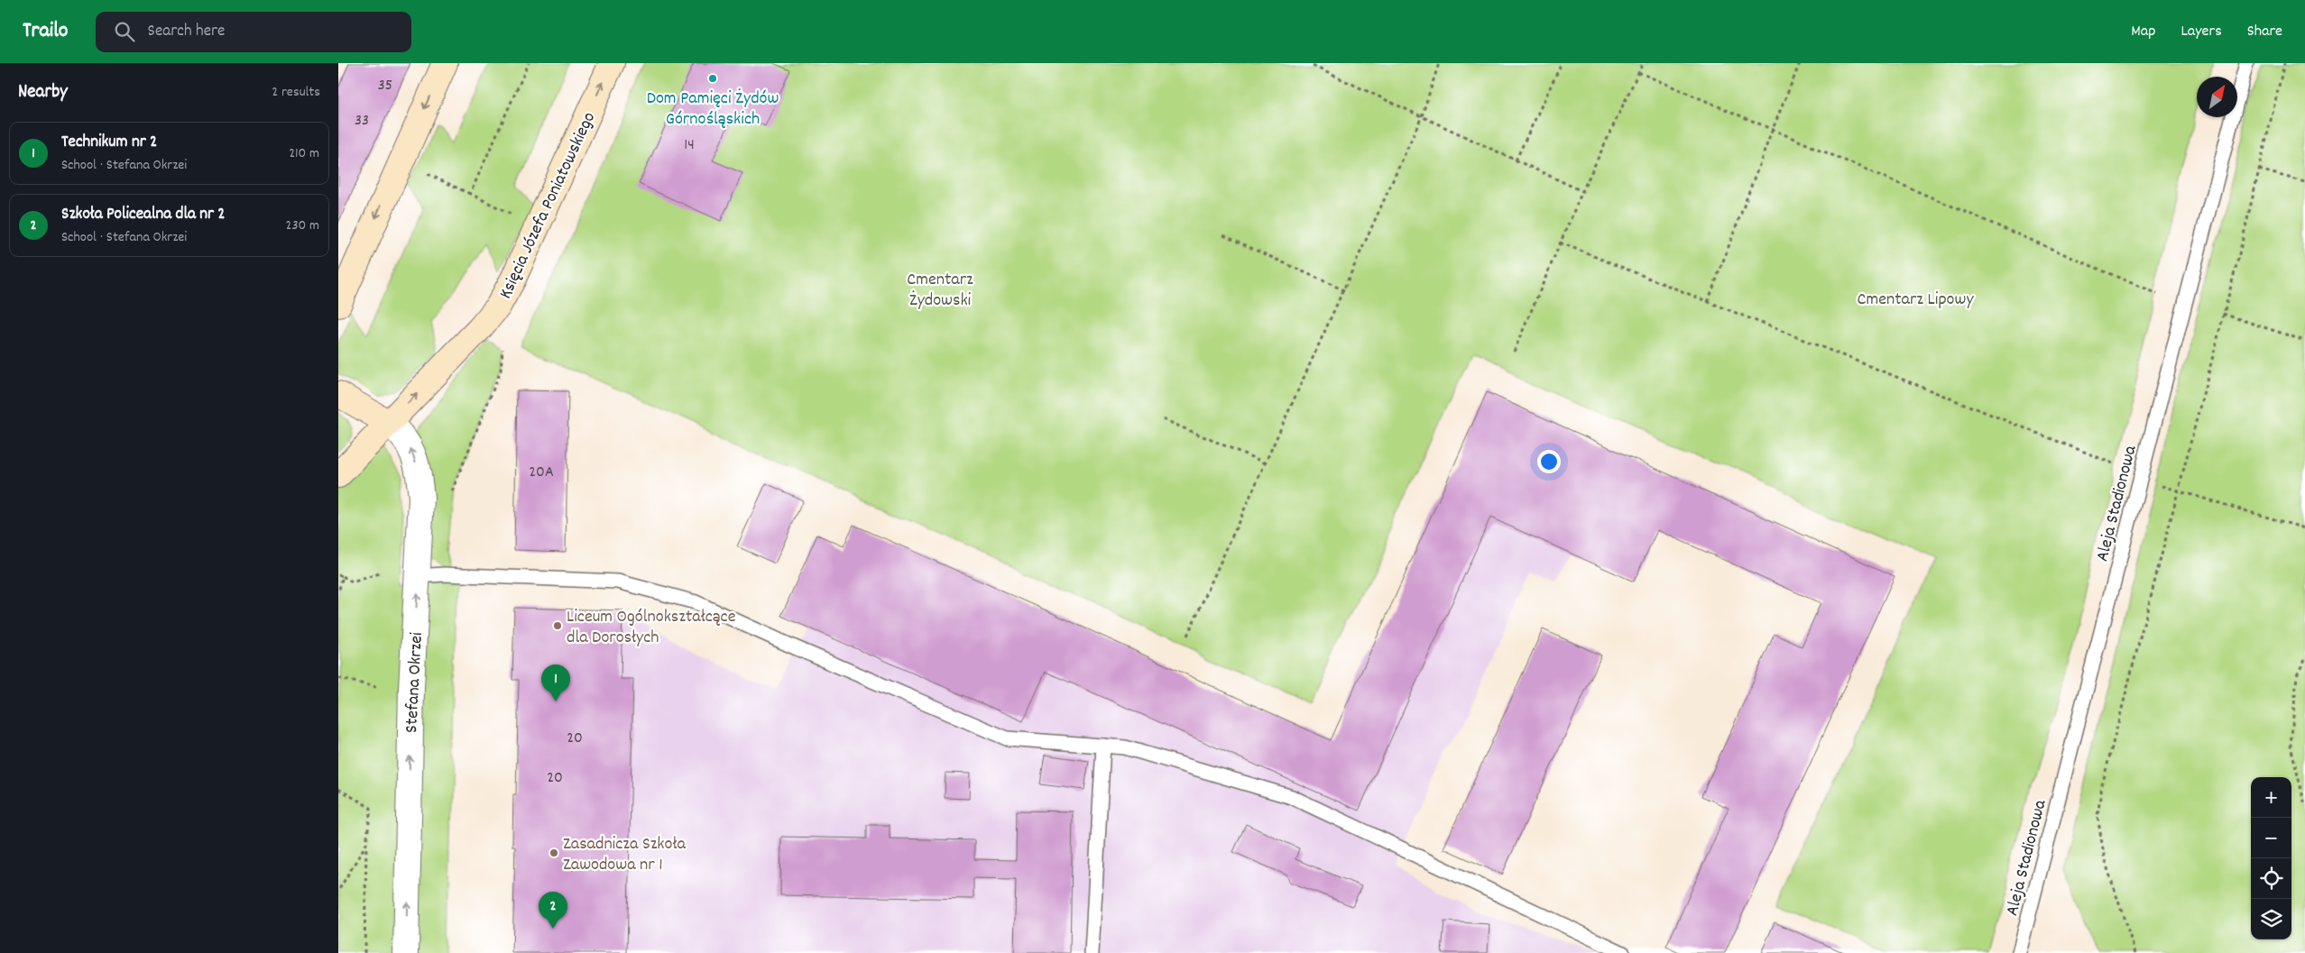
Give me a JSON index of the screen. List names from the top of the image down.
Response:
{
  "streets": {
    "street": ["Księcia Józefa Poniatowskiego", "Stefana Okrzei"],
    "lane": ["Aleja Stadionowa"]
  },
  "crossings": [
    ["Księcia Józefa Poniatowskiego", "Stefana Okrzei"]
  ],
  "one_way": ["Stefana Okrzei"],
  "parks": ["Cmentarz Żydowski", "Cmentarz Lipowy"],
  "places": ["Dom Pamięci Żydów Górnośląskich", "Liceum Ogólnokształcące dla Dorosłych", "Zasadnicza Szkoła Zawodowa nr 1"],
  "house_numbers": [
    "35",
    "33",
    "14",
    "20A",
    "20",
    "20"
  ],
  "north": "top right",
  "page": {
    "header": "Trailo",
    "search": "Search here",
    "nav": ["Map", "Layers", "Share"],
    "heading": ["Nearby", "2 results"],
    "list": [
      {
        "mark": "1",
        "name": "Technikum nr 2",
        "note": "School · Stefana Okrzei",
        "value": "210 m"
      },
      {
        "mark": "2",
        "name": "Szkoła Policealna dla nr 2",
        "note": "School · Stefana Okrzei",
        "value": "230 m"
      }
    ],
    "pins": ["1", "2"],
    "map_buttons": ["+", "−"]
  }
}
